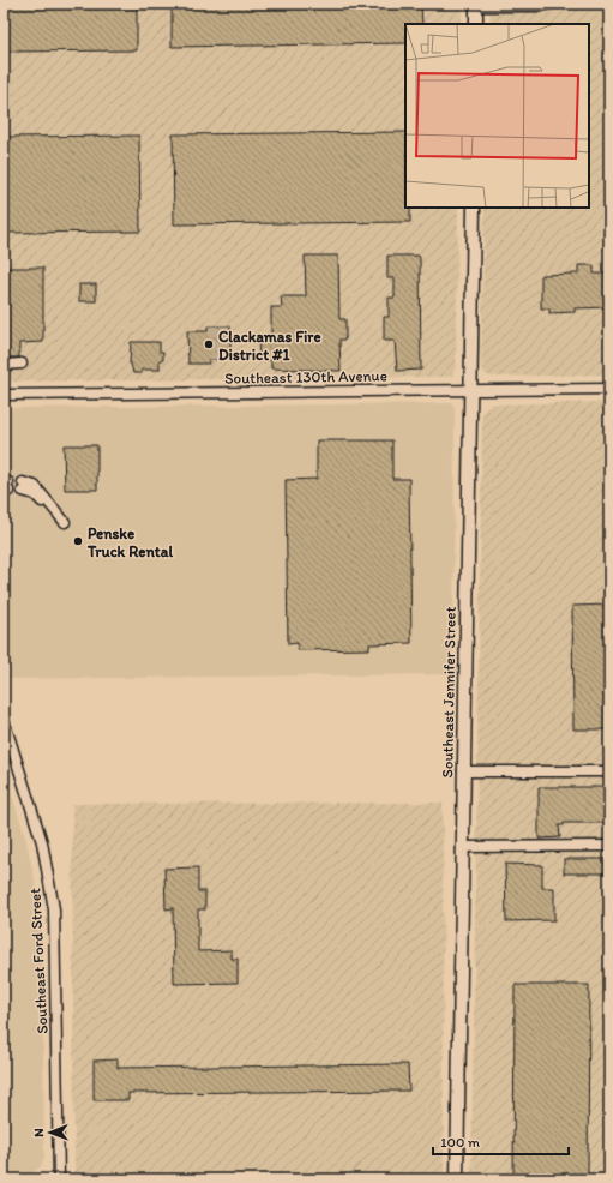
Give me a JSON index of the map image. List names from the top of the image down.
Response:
{
  "streets": {
    "main road": ["Southeast Jennifer Street"],
    "street": ["Southeast 130th Avenue", "Southeast Ford Street"]
  },
  "crossings": [
    ["Southeast 130th Avenue", "Southeast Jennifer Street"]
  ],
  "places": ["Clackamas Fire District #1", "Penske Truck Rental"],
  "scale_bar": "100 m",
  "north": "left"
}
